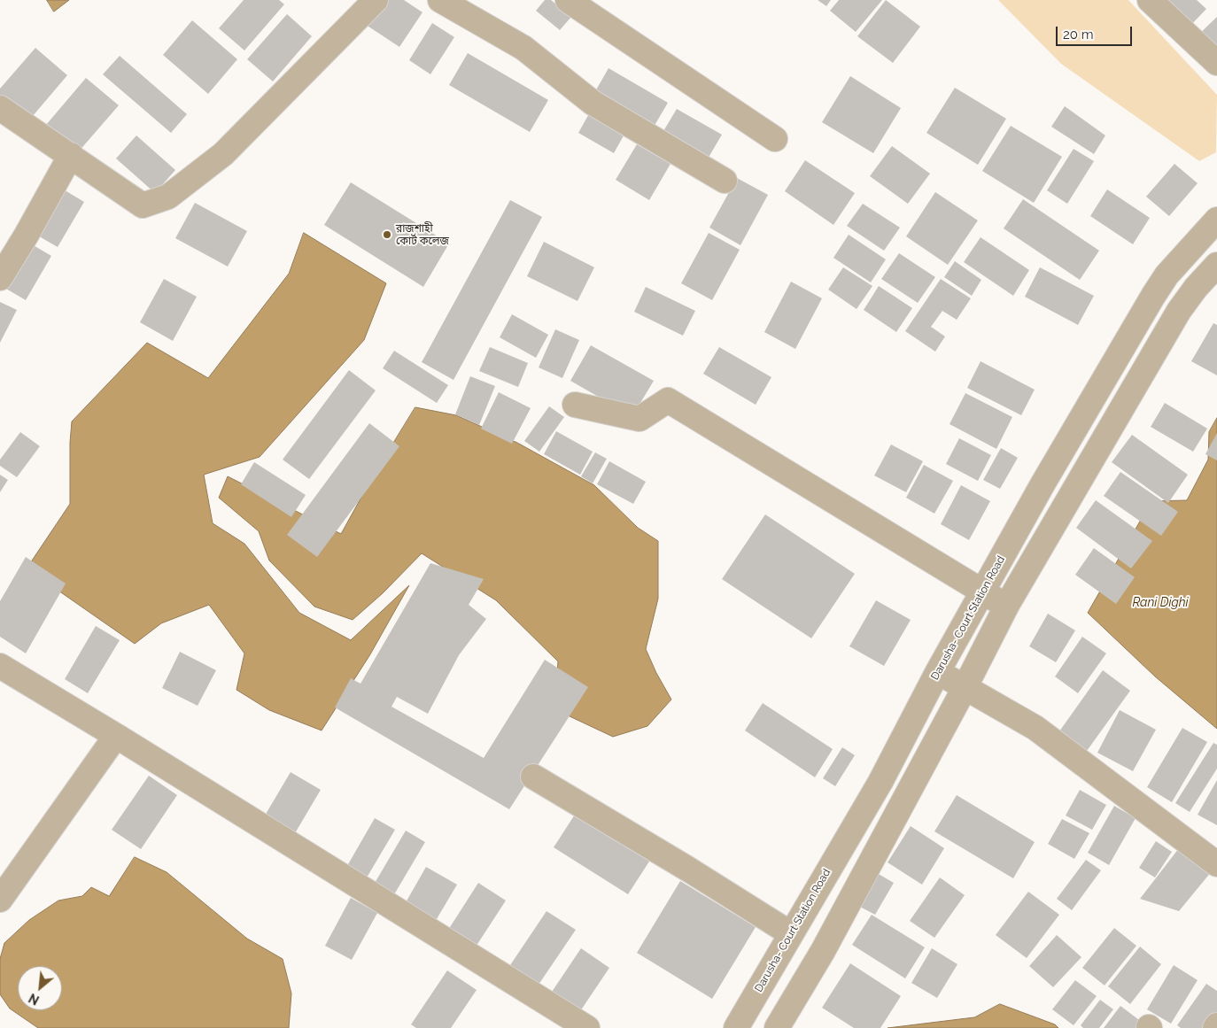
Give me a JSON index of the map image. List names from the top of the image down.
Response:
{
  "streets": {
    "street": ["Darusha- Court Station Road"]
  },
  "water": ["Rani Dighi"],
  "places": ["রাজশাহী কোর্ট কলেজ"],
  "scale_bar": "20 m",
  "north": "bottom left"
}
